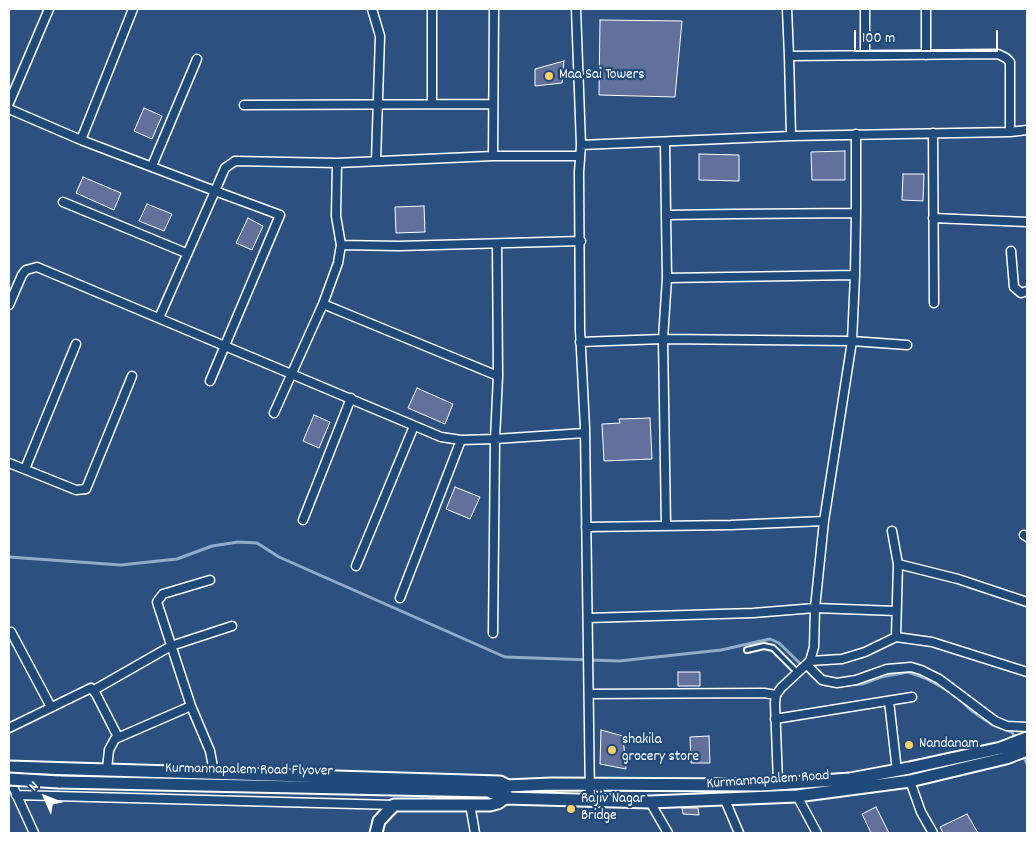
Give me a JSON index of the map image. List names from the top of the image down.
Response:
{
  "streets": {
    "main road": ["Kurmannapalem Road Flyover", "Kurmannapalem Road"]
  },
  "crossings": [
    ["Kurmannapalem Road Flyover", "Kurmannapalem Road"]
  ],
  "places": [
    "Maa Sai Towers",
    "Nandanam",
    "shakila grocery store",
    "Rajiv Nagar Bridge"
  ],
  "scale_bar": "100 m",
  "north": "top left"
}
